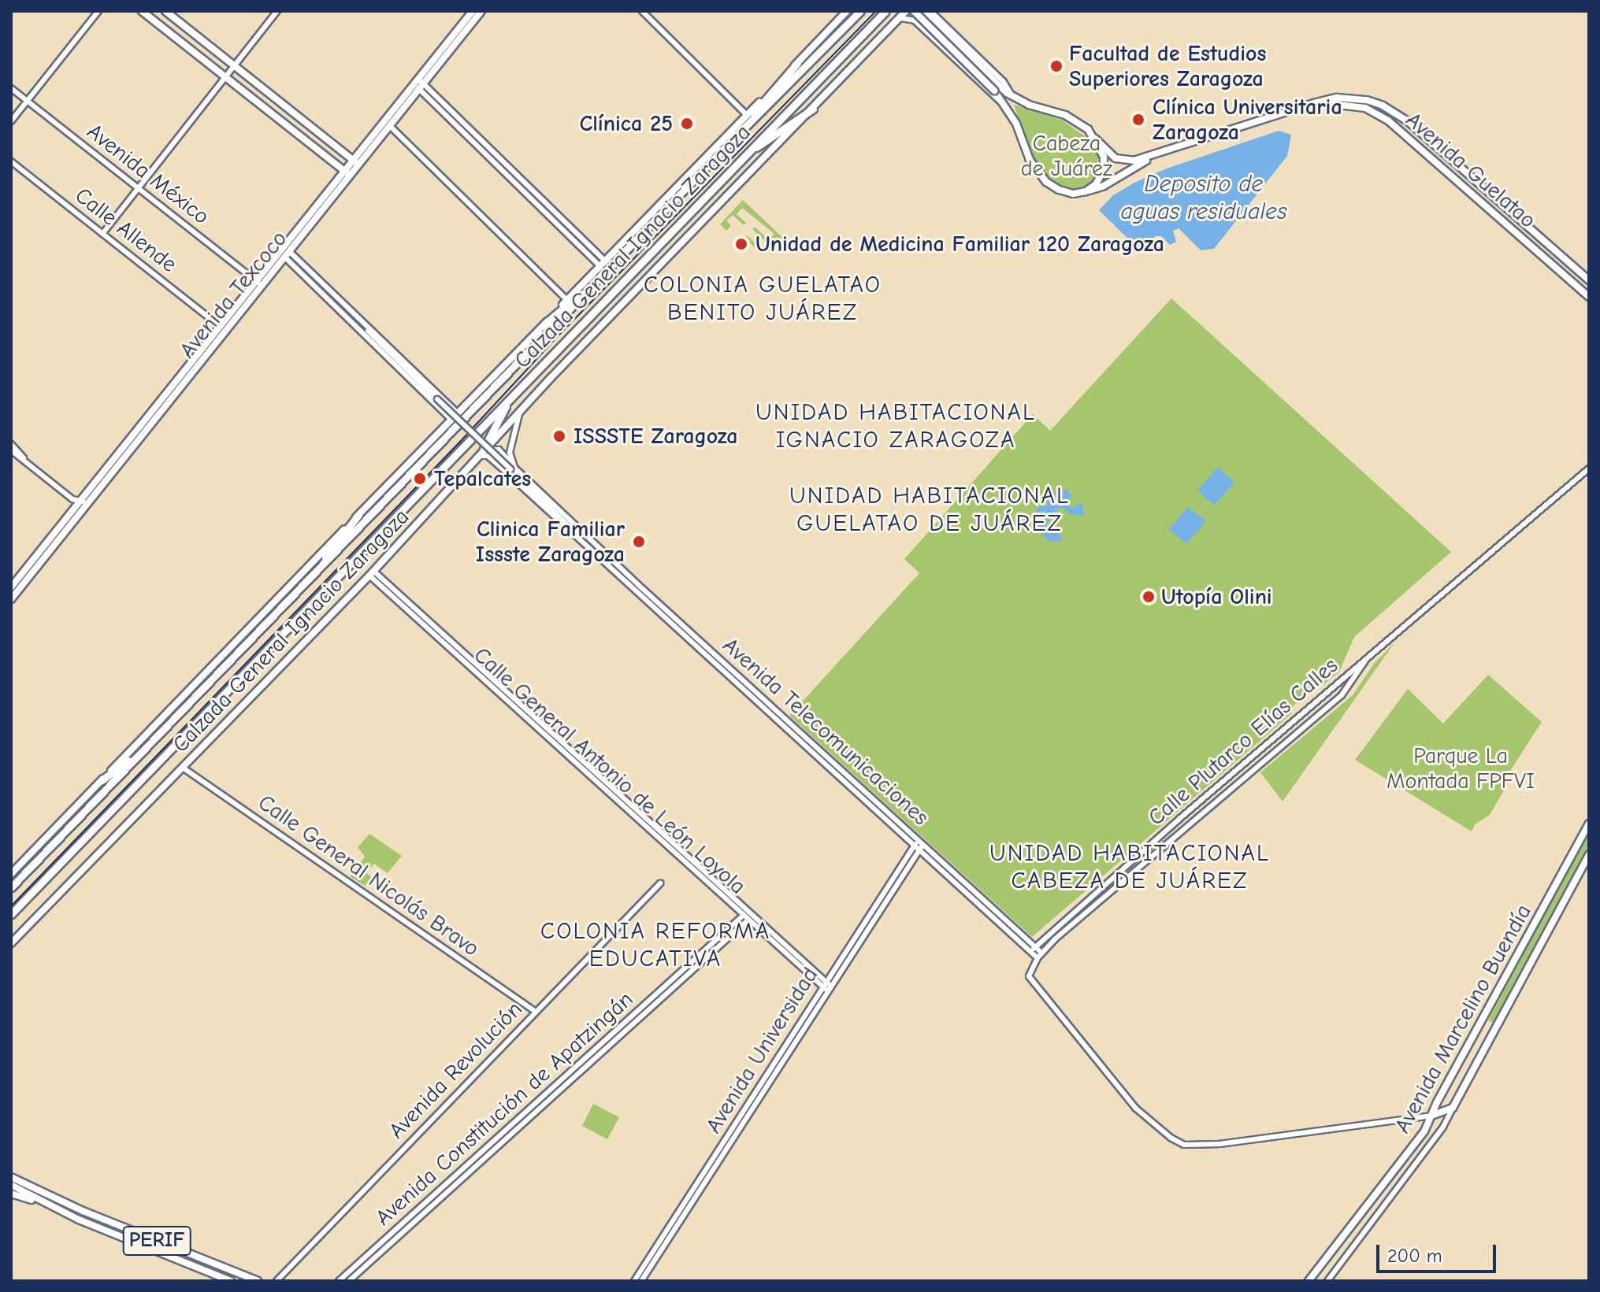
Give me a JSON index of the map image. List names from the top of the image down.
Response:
{
  "streets": {
    "highway": ["Calzada General Ignacio Zaragoza"],
    "main road": [
      "Avenida Guelatao",
      "Avenida Texcoco",
      "Avenida Marcelino Buendía",
      "PERIF"
    ],
    "street": [
      "Avenida México",
      "Calle Allende",
      "Avenida Telecomunicaciones",
      "Calle Plutarco Elías Calles",
      "Calle General Antonio de León Loyola",
      "Calle General Nicolás Bravo",
      "Avenida Universidad",
      "Avenida Revolución",
      "Avenida Constitución de Apatzingán"
    ]
  },
  "crossings": [
    ["Avenida México", "Avenida Texcoco"],
    ["Calle Allende", "Avenida Texcoco"],
    ["Calzada General Ignacio Zaragoza", "Calle General Antonio de León Loyola"],
    ["Calzada General Ignacio Zaragoza", "Calle General Nicolás Bravo"],
    ["Avenida Telecomunicaciones", "Calle Plutarco Elías Calles"],
    ["Avenida Telecomunicaciones", "Avenida Universidad"],
    ["Calle Plutarco Elías Calles", "Avenida Marcelino Buendía"],
    ["Calle General Antonio de León Loyola", "Avenida Universidad"],
    ["Calle General Antonio de León Loyola", "Avenida Constitución de Apatzingán"],
    ["Calle General Nicolás Bravo", "Avenida Revolución"]
  ],
  "districts": [
    "COLONIA GUELATAO BENITO JUÁREZ",
    "UNIDAD HABITACIONAL IGNACIO ZARAGOZA",
    "UNIDAD HABITACIONAL GUELATAO DE JUÁREZ",
    "UNIDAD HABITACIONAL CABEZA DE JUÁREZ",
    "COLONIA REFORMA EDUCATIVA"
  ],
  "water": ["Deposito de aguas residuales"],
  "parks": ["Cabeza de Juárez", "Parque La Montada FPFVI"],
  "places": [
    "Facultad de Estudios Superiores Zaragoza",
    "Clínica Universitaria Zaragoza",
    "Clínica 25",
    "Unidad de Medicina Familiar 120 Zaragoza",
    "ISSSTE Zaragoza",
    "Tepalcates",
    "Clinica Familiar Issste Zaragoza",
    "Utopía Olini"
  ],
  "scale_bar": "200 m"
}
